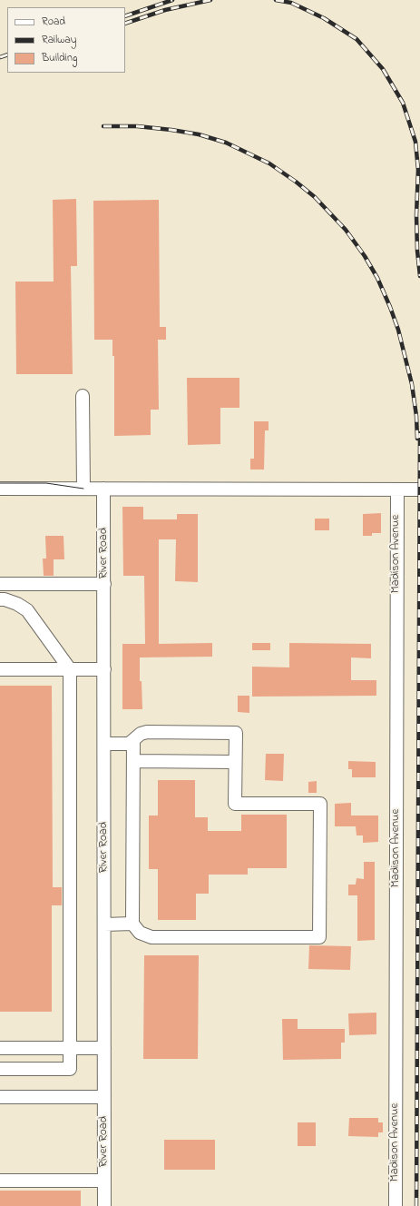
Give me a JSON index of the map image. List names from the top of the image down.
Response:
{
  "streets": {
    "street": ["River Road", "Madison Avenue"]
  },
  "legend": ["Road", "Railway", "Building"]
}
